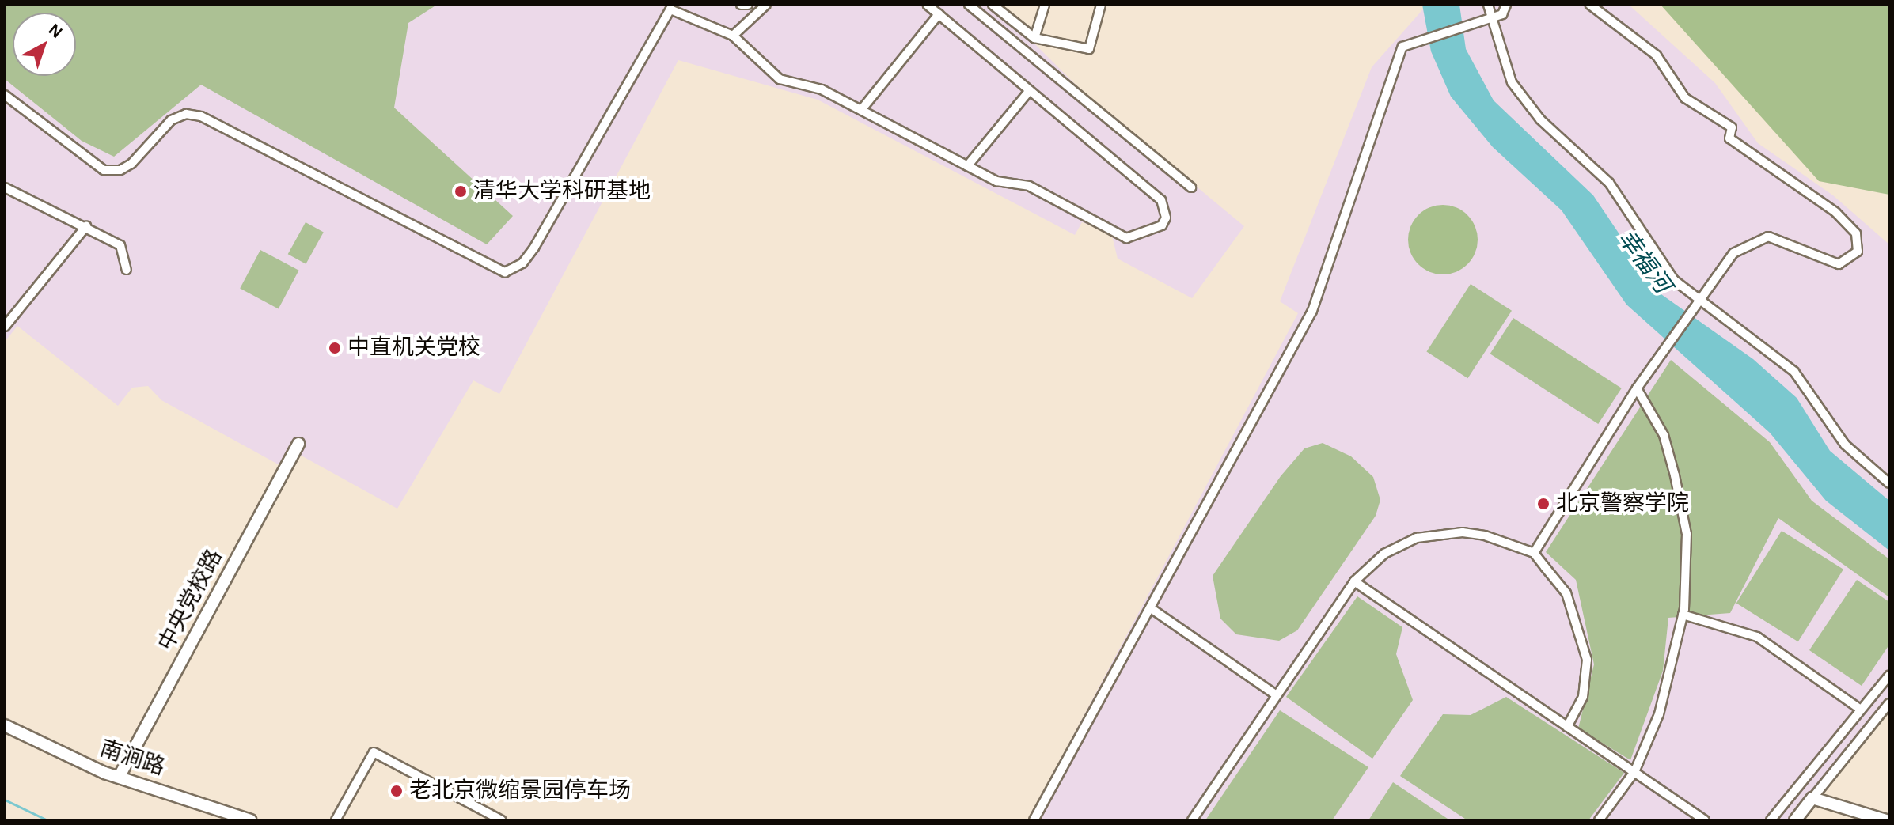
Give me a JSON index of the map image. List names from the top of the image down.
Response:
{
  "streets": {
    "street": ["中央党校路", "南涧路"]
  },
  "crossings": [
    ["中央党校路", "南涧路"]
  ],
  "water": ["幸福河"],
  "places": [
    "清华大学科研基地",
    "中直机关党校",
    "北京警察学院",
    "老北京微缩景园停车场"
  ],
  "north": "top right"
}
